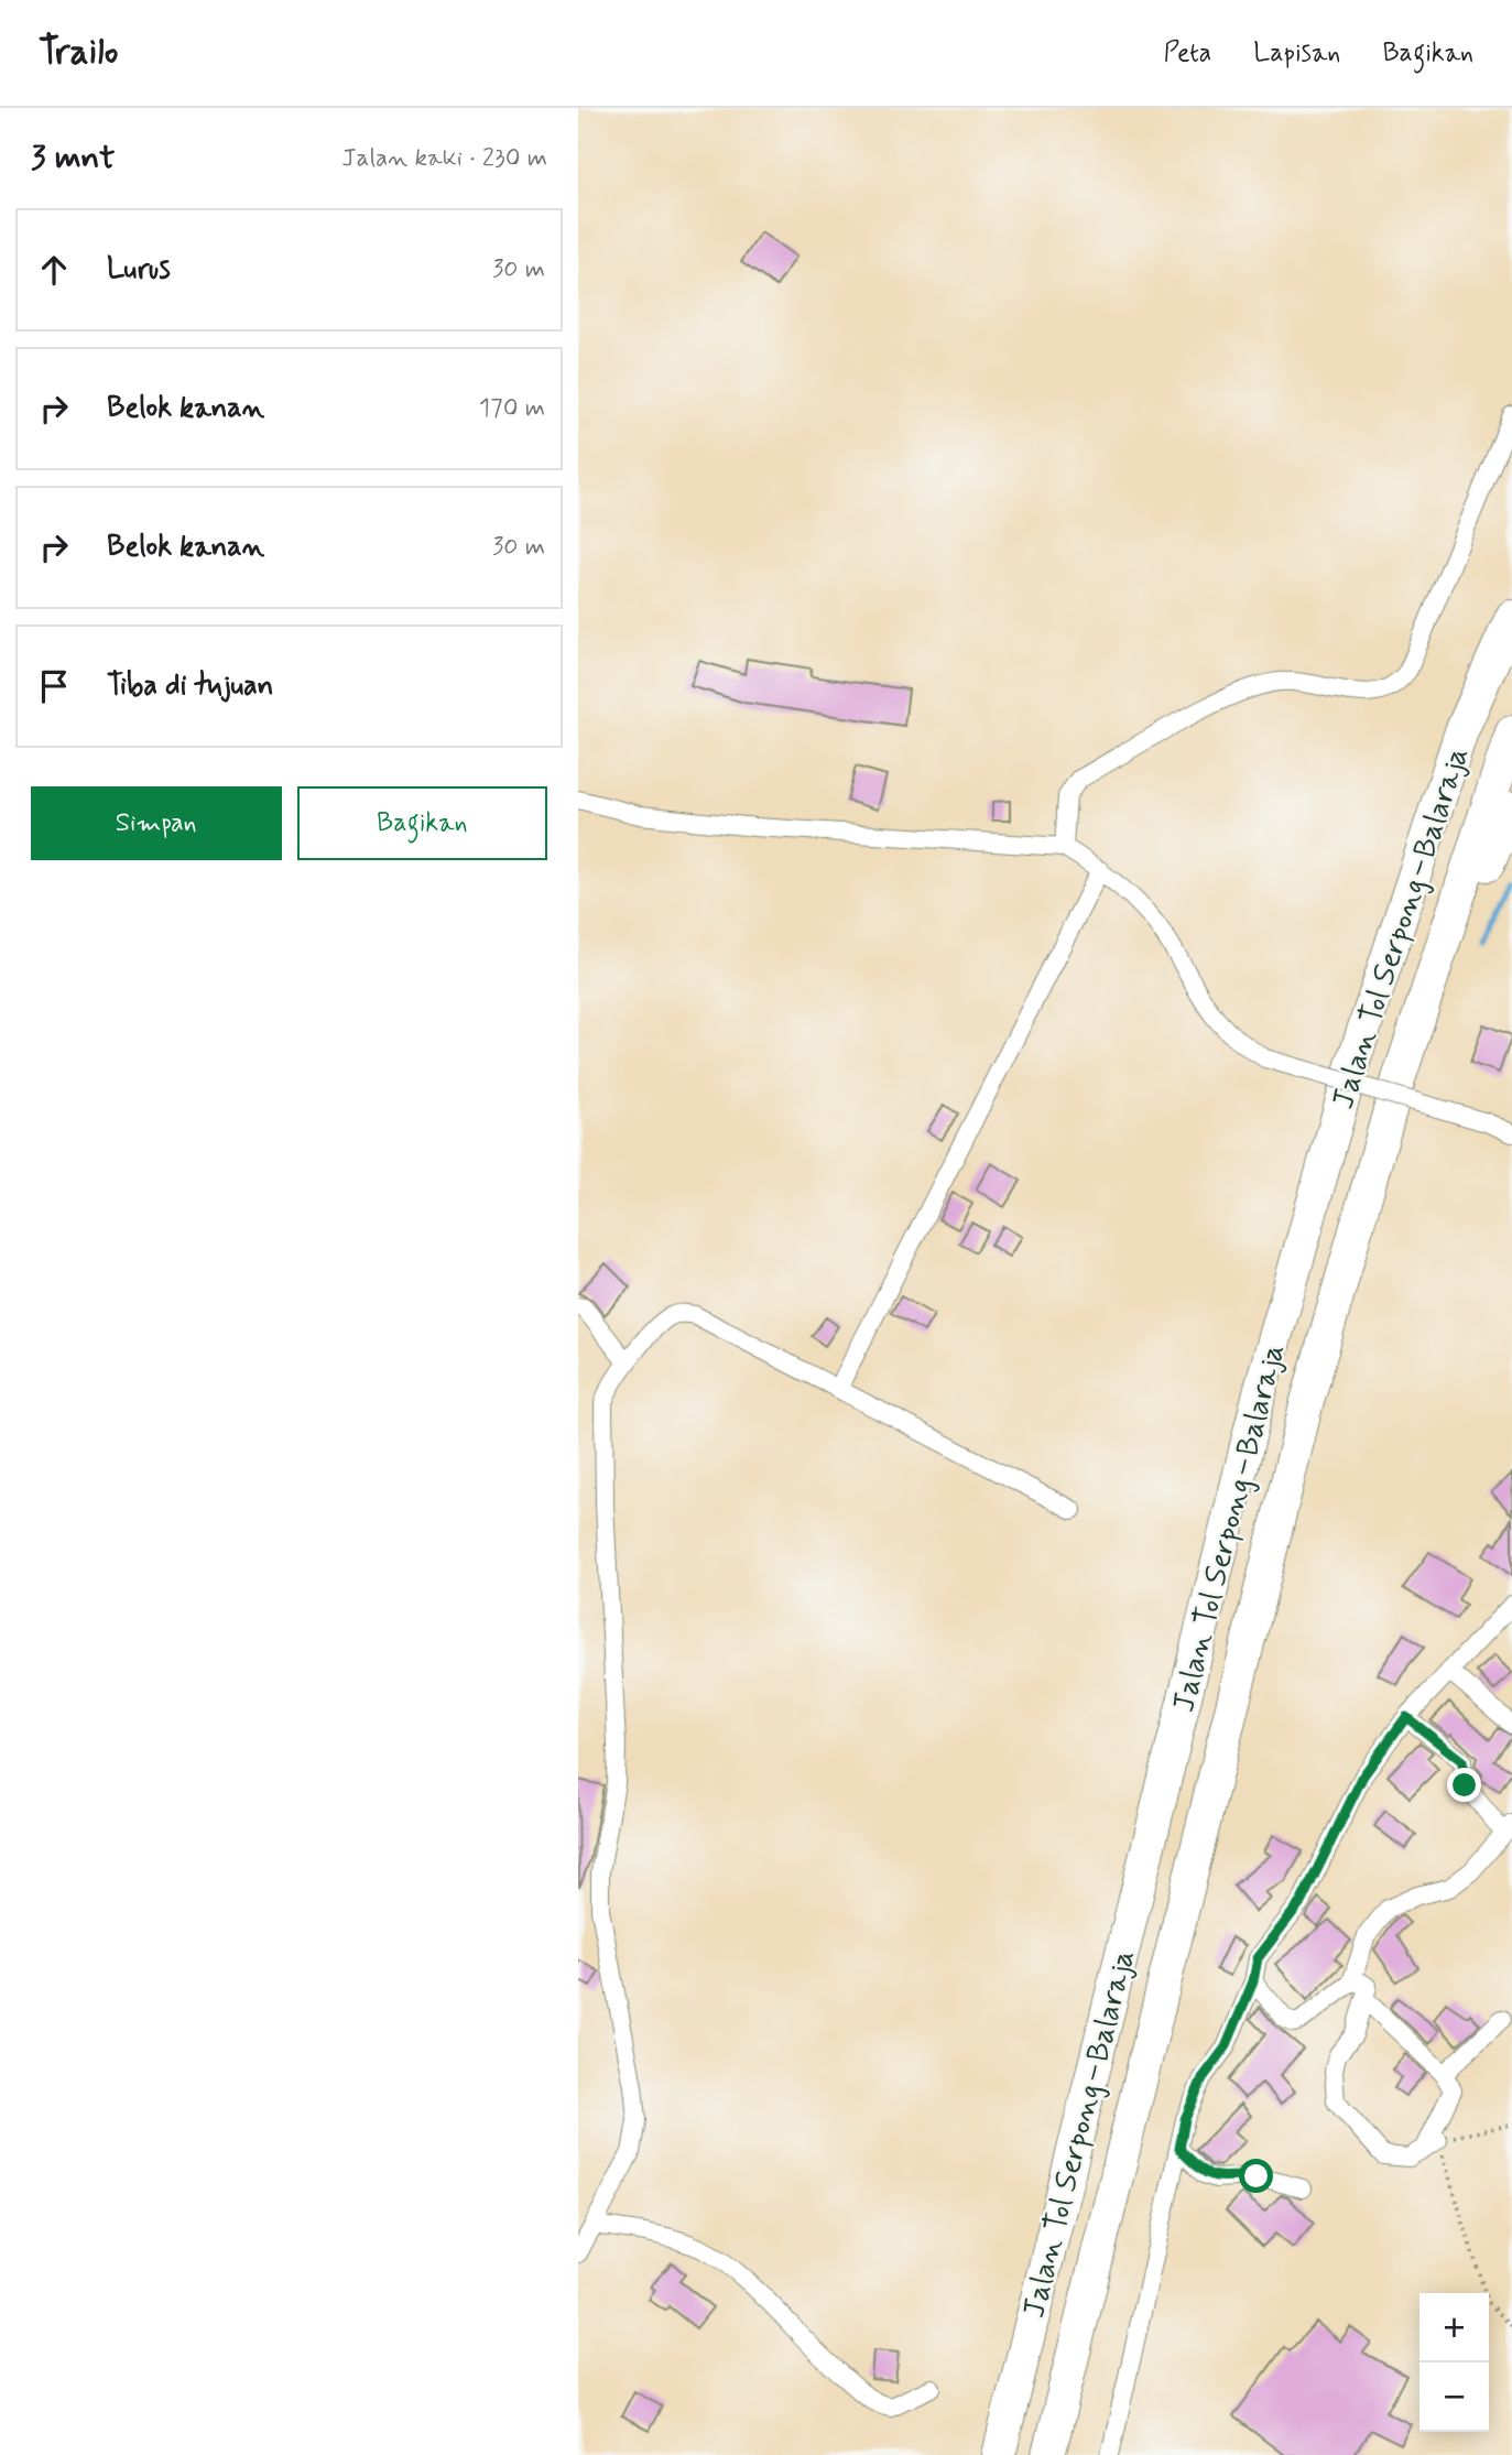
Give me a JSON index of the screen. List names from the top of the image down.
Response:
{
  "streets": {
    "highway": ["Jalan Tol Serpong–Balaraja"]
  },
  "page": {
    "header": "Trailo",
    "nav": ["Peta", "Lapisan", "Bagikan"],
    "heading": ["3 mnt", "Jalan kaki · 230 m"],
    "list": [
      ["Lurus", "30 m"],
      ["Belok kanan", "170 m"],
      ["Belok kanan", "30 m"],
      "Tiba di tujuan"
    ],
    "buttons": ["Simpan", "Bagikan"],
    "map_buttons": ["+", "−"]
  }
}
